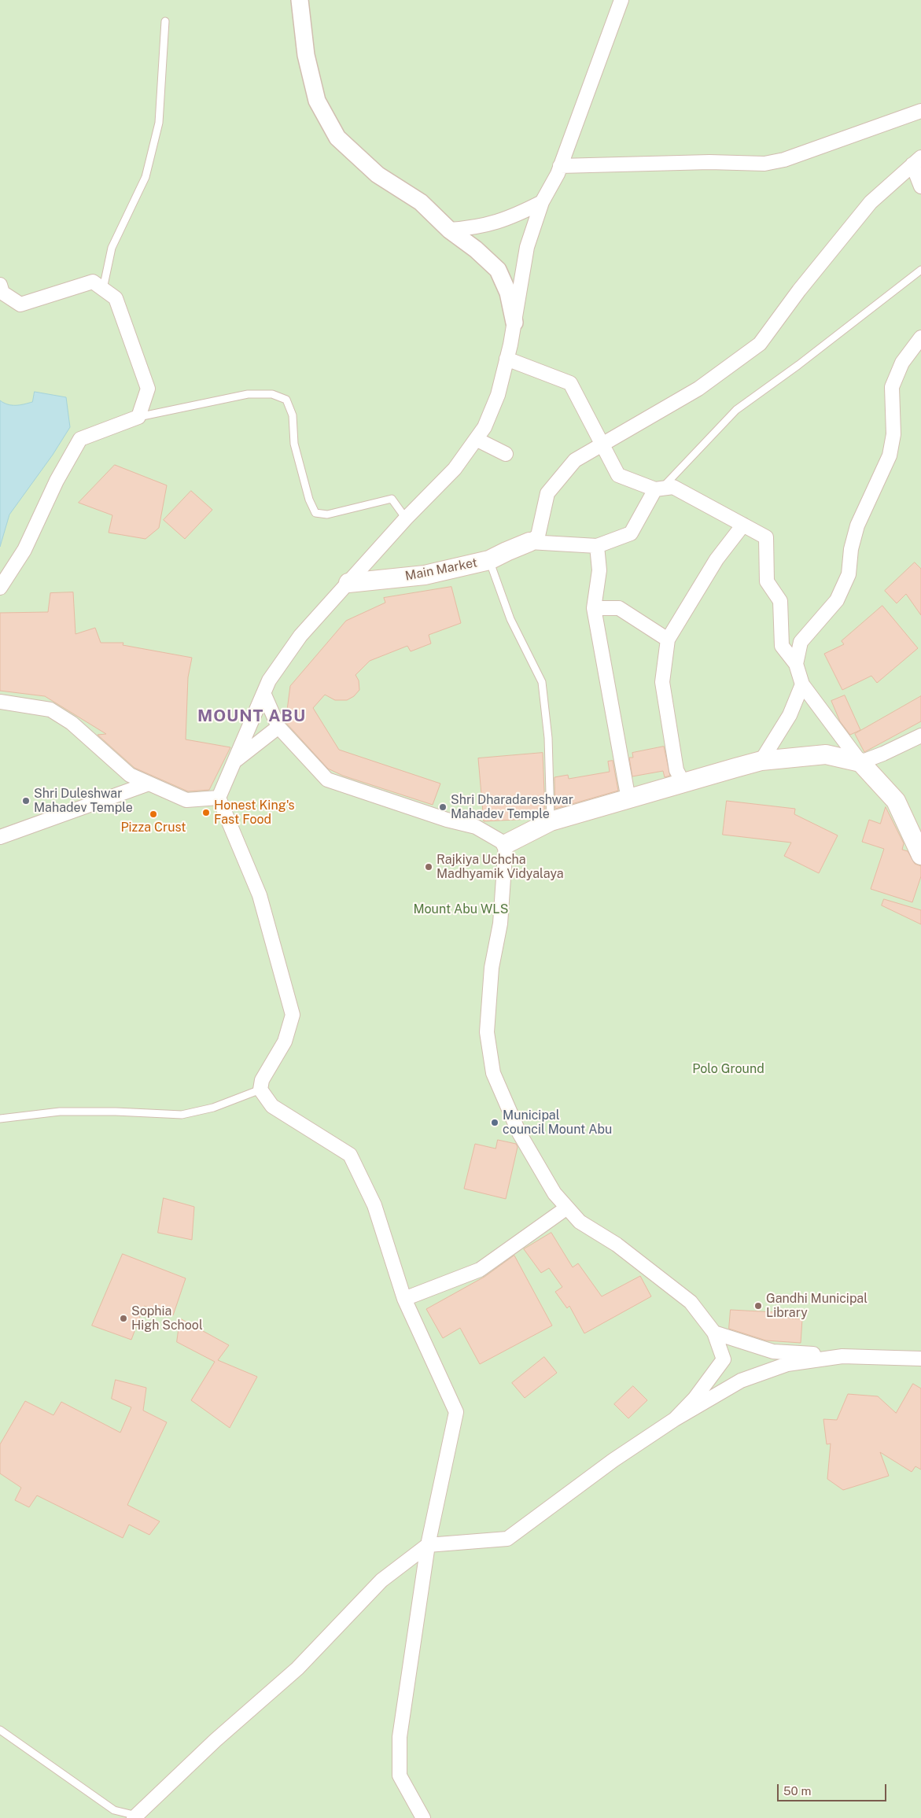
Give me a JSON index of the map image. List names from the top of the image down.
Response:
{
  "streets": {
    "main road": ["Main Market"]
  },
  "districts": ["MOUNT ABU"],
  "parks": ["Mount Abu WLS", "Polo Ground"],
  "places": [
    "Shri Duleshwar Mahadev Temple",
    "Shri Dharadareshwar Mahadev Temple",
    "Honest King's Fast Food",
    "Pizza Crust",
    "Rajkiya Uchcha Madhyamik Vidyalaya",
    "Municipal council Mount Abu",
    "Gandhi Municipal Library",
    "Sophia High School"
  ],
  "scale_bar": "50 m"
}
